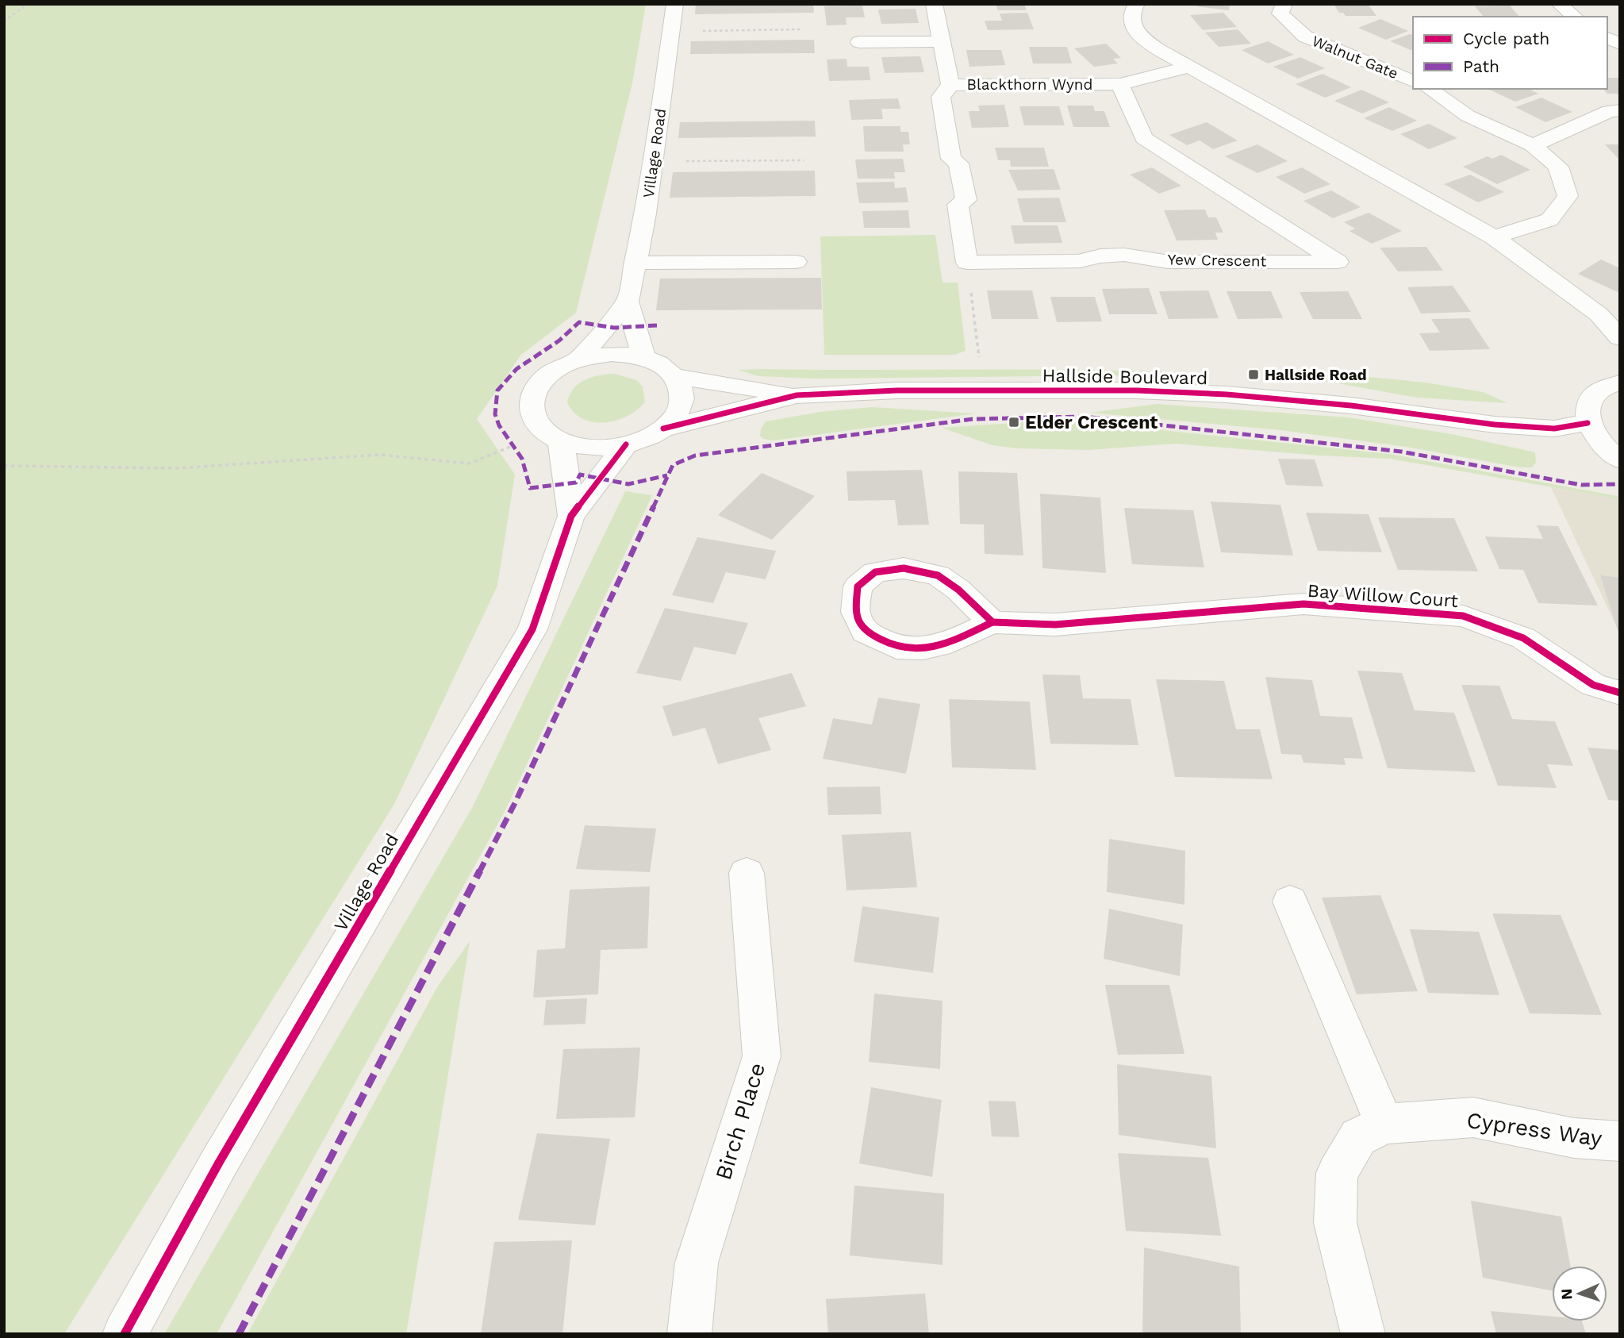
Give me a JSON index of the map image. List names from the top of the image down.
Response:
{
  "streets": {
    "street": [
      "Walnut Gate",
      "Blackthorn Wynd",
      "Village Road",
      "Yew Crescent",
      "Hallside Boulevard",
      "Bay Willow Court",
      "Birch Place",
      "Cypress Way"
    ]
  },
  "crossings": [
    ["Blackthorn Wynd", "Yew Crescent"],
    ["Village Road", "Hallside Boulevard"]
  ],
  "places": {
    "transit": ["Hallside Road", "Elder Crescent"]
  },
  "legend": ["Cycle path", "Path"],
  "north": "left"
}
